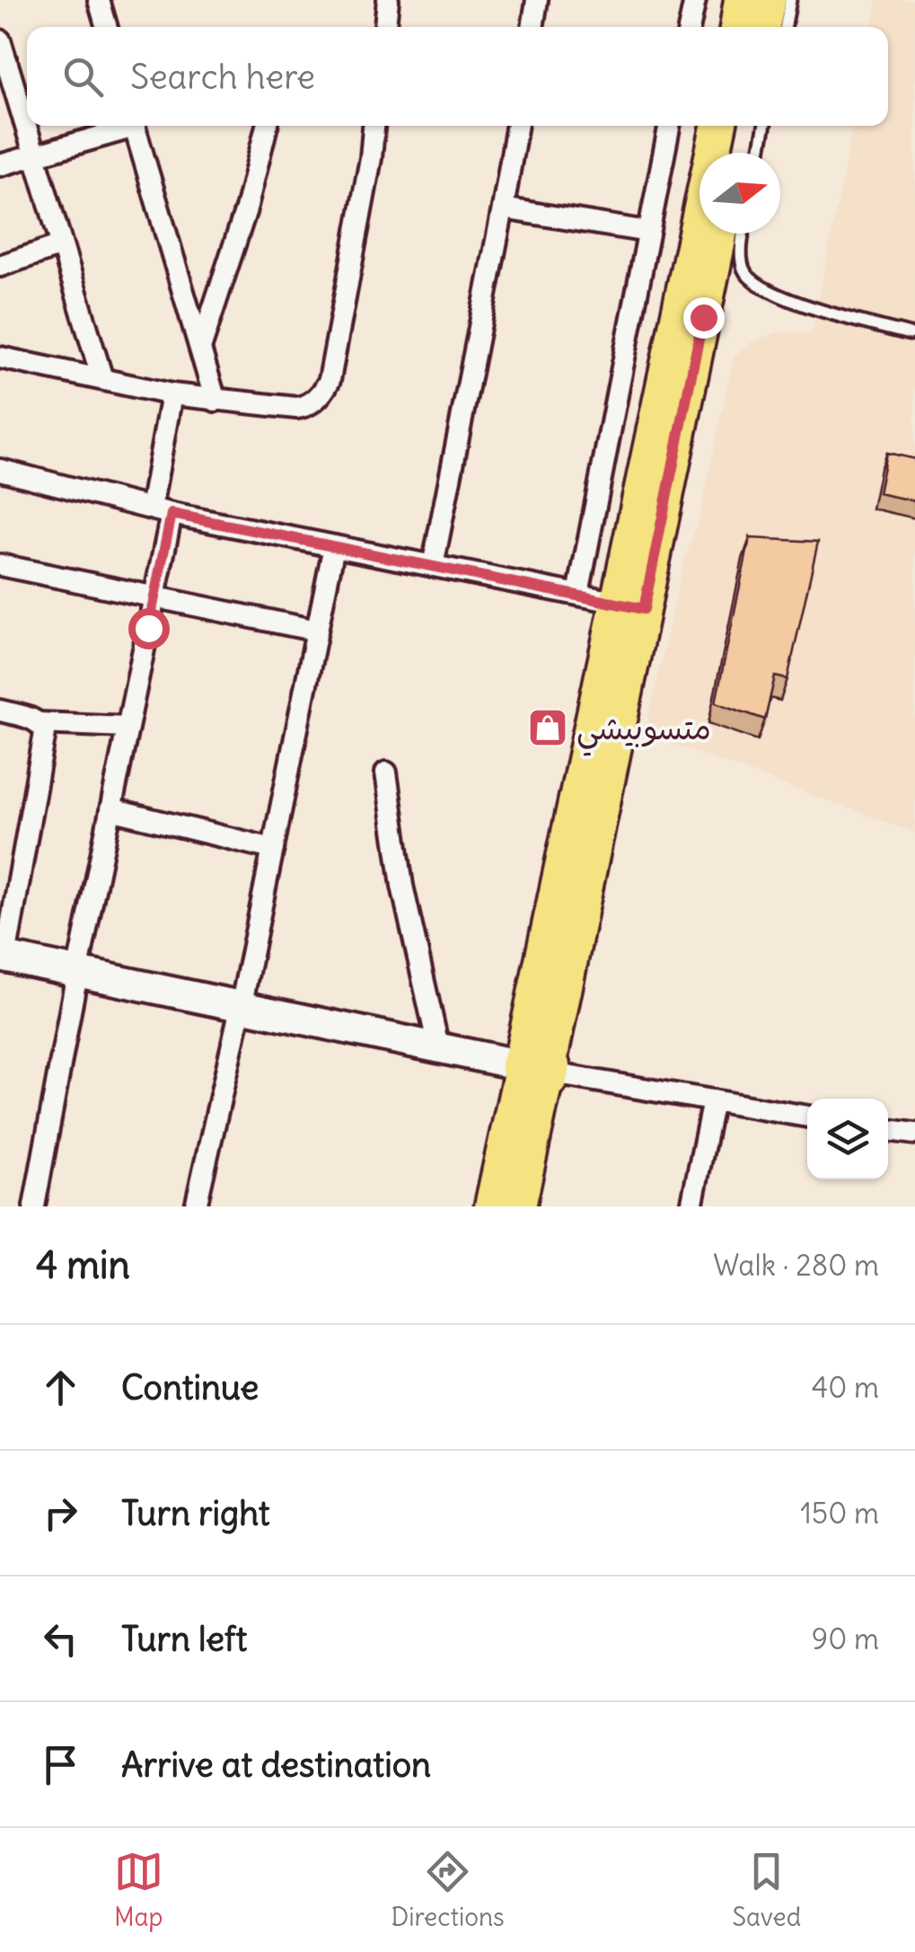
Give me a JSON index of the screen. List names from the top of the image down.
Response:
{
  "places": {
    "shop": ["متسوبيشي"]
  },
  "north": "right",
  "page": {
    "search": "Search here",
    "heading": ["4 min", "Walk · 280 m"],
    "list": [
      ["Continue", "40 m"],
      ["Turn right", "150 m"],
      ["Turn left", "90 m"],
      "Arrive at destination"
    ],
    "nav": ["Map", "Directions", "Saved"]
  }
}
